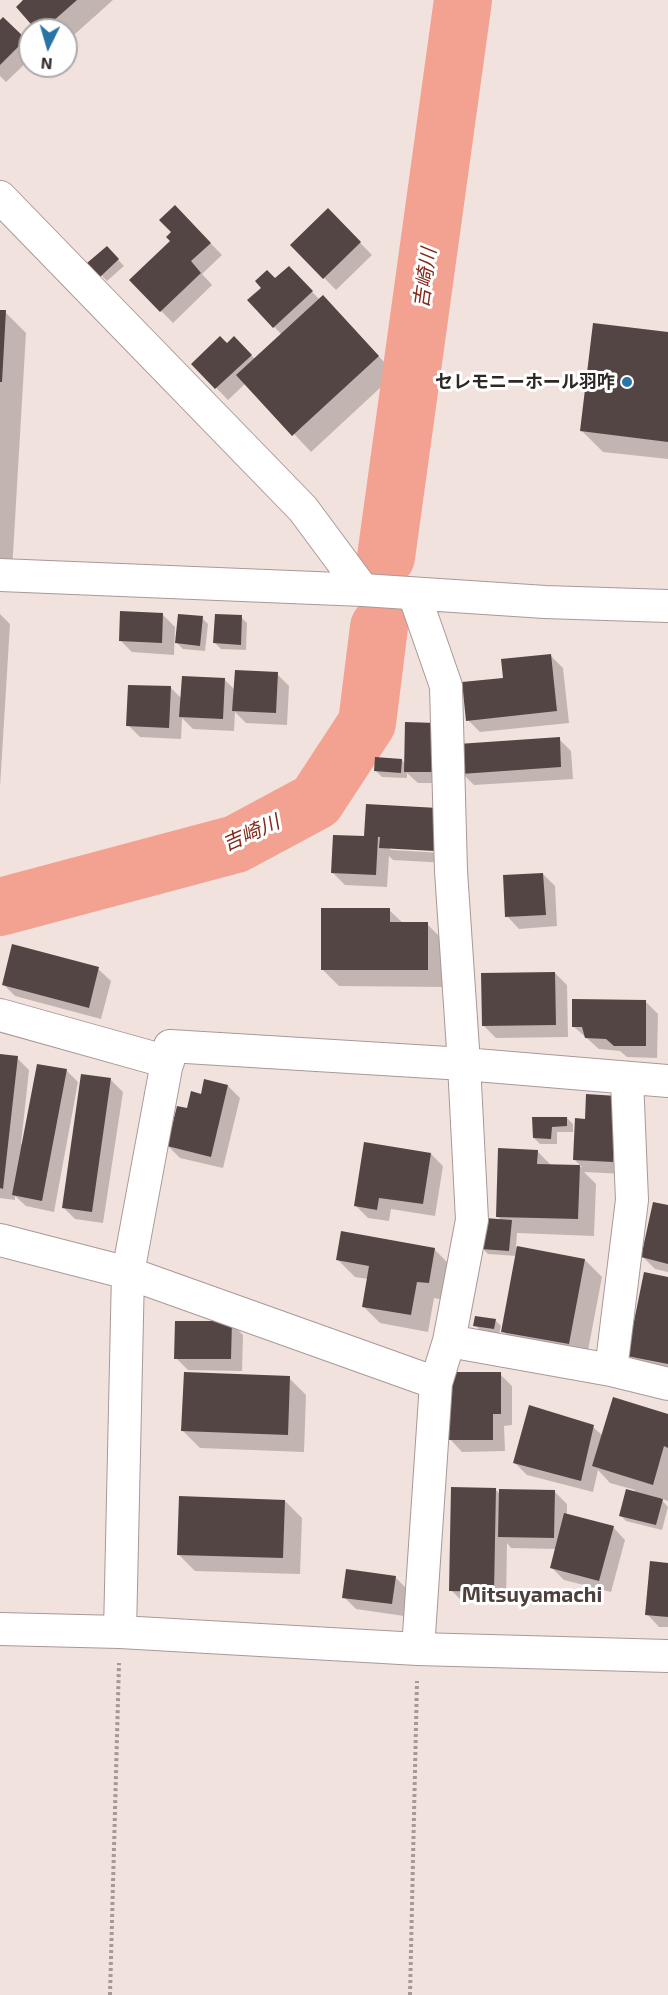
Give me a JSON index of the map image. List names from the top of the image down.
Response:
{
  "districts": ["Mitsuyamachi"],
  "water": ["吉崎川"],
  "places": ["セレモニーホール羽咋"],
  "north": "bottom"
}
